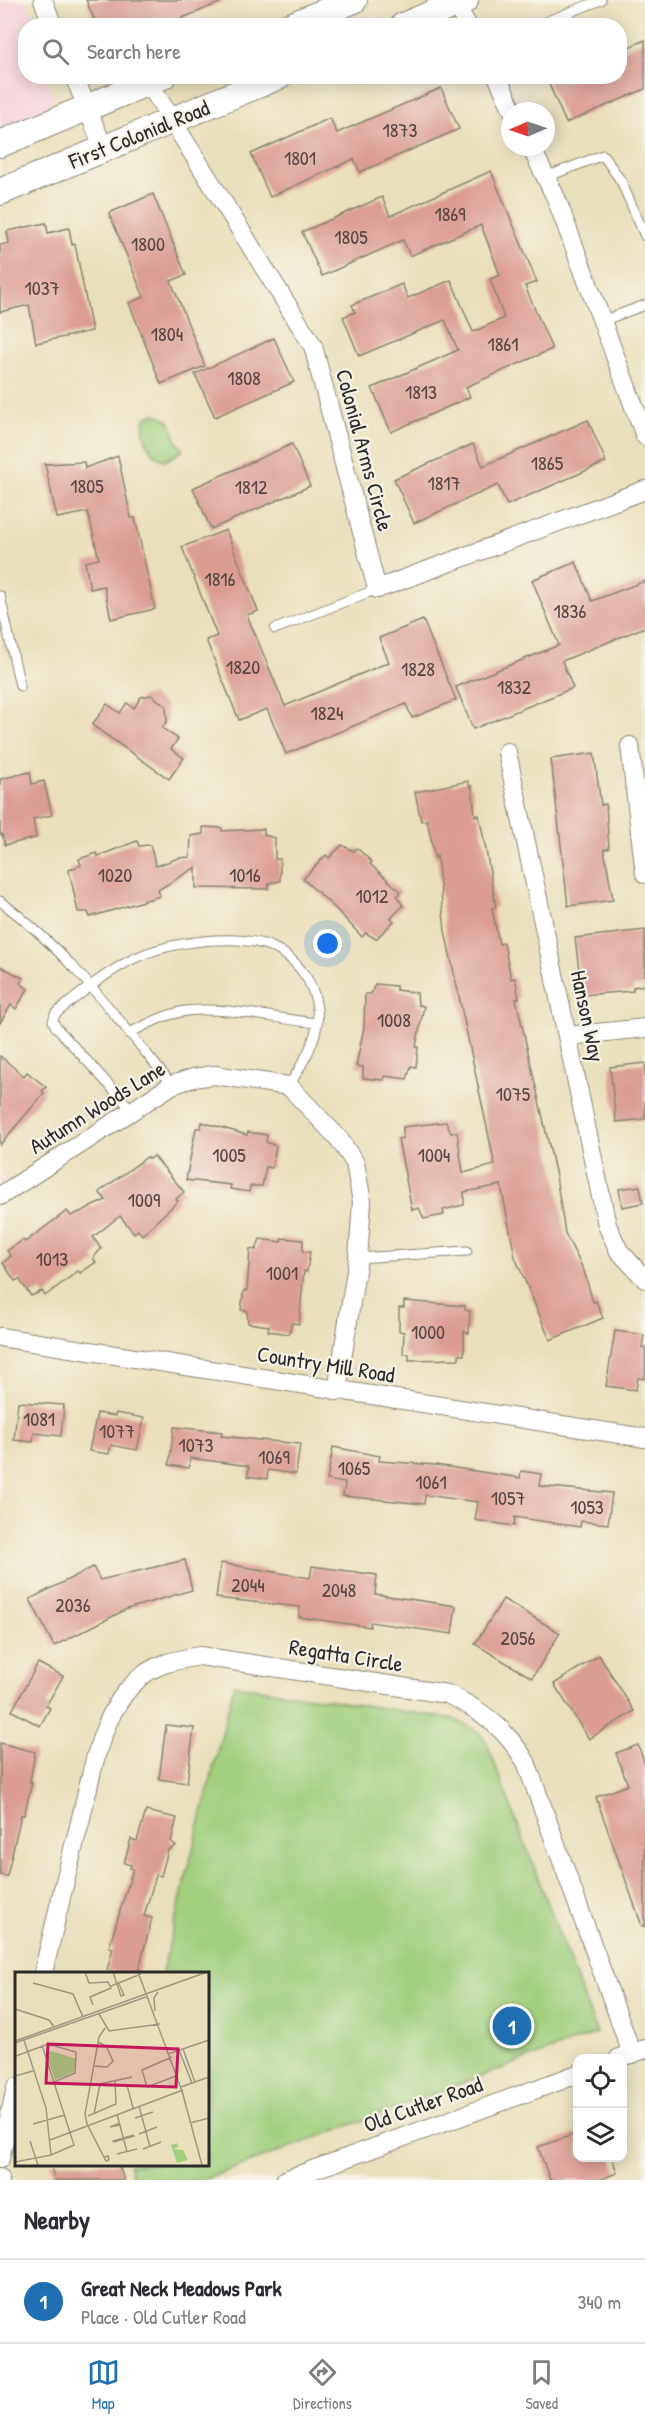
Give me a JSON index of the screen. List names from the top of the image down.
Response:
{
  "streets": {
    "main road": ["First Colonial Road"],
    "street": [
      "Colonial Arms Circle",
      "Hanson Way",
      "Autumn Woods Lane",
      "Country Mill Road",
      "Regatta Circle",
      "Old Cutler Road"
    ]
  },
  "crossings": [
    ["First Colonial Road", "Colonial Arms Circle"]
  ],
  "house_numbers": [
    "1873",
    "1801",
    "1869",
    "1805",
    "1800",
    "1037",
    "1804",
    "1861",
    "1808",
    "1813",
    "1865",
    "1817",
    "1805",
    "1812",
    "1816",
    "1836",
    "1820",
    "1828",
    "1832",
    "1824",
    "1020",
    "1016",
    "1012",
    "1008",
    "1075",
    "1005",
    "1004",
    "1009",
    "1013",
    "1001",
    "1000",
    "1081",
    "1077",
    "1073",
    "1069",
    "1065",
    "1061",
    "1057",
    "1053",
    "2044",
    "2048",
    "2036",
    "2056"
  ],
  "north": "left",
  "page": {
    "search": "Search here",
    "pins": "1",
    "heading": "Nearby",
    "list": [
      {
        "mark": "1",
        "name": "Great Neck Meadows Park",
        "note": "Place · Old Cutler Road",
        "value": "340 m"
      }
    ],
    "nav": ["Map", "Directions", "Saved"]
  }
}
